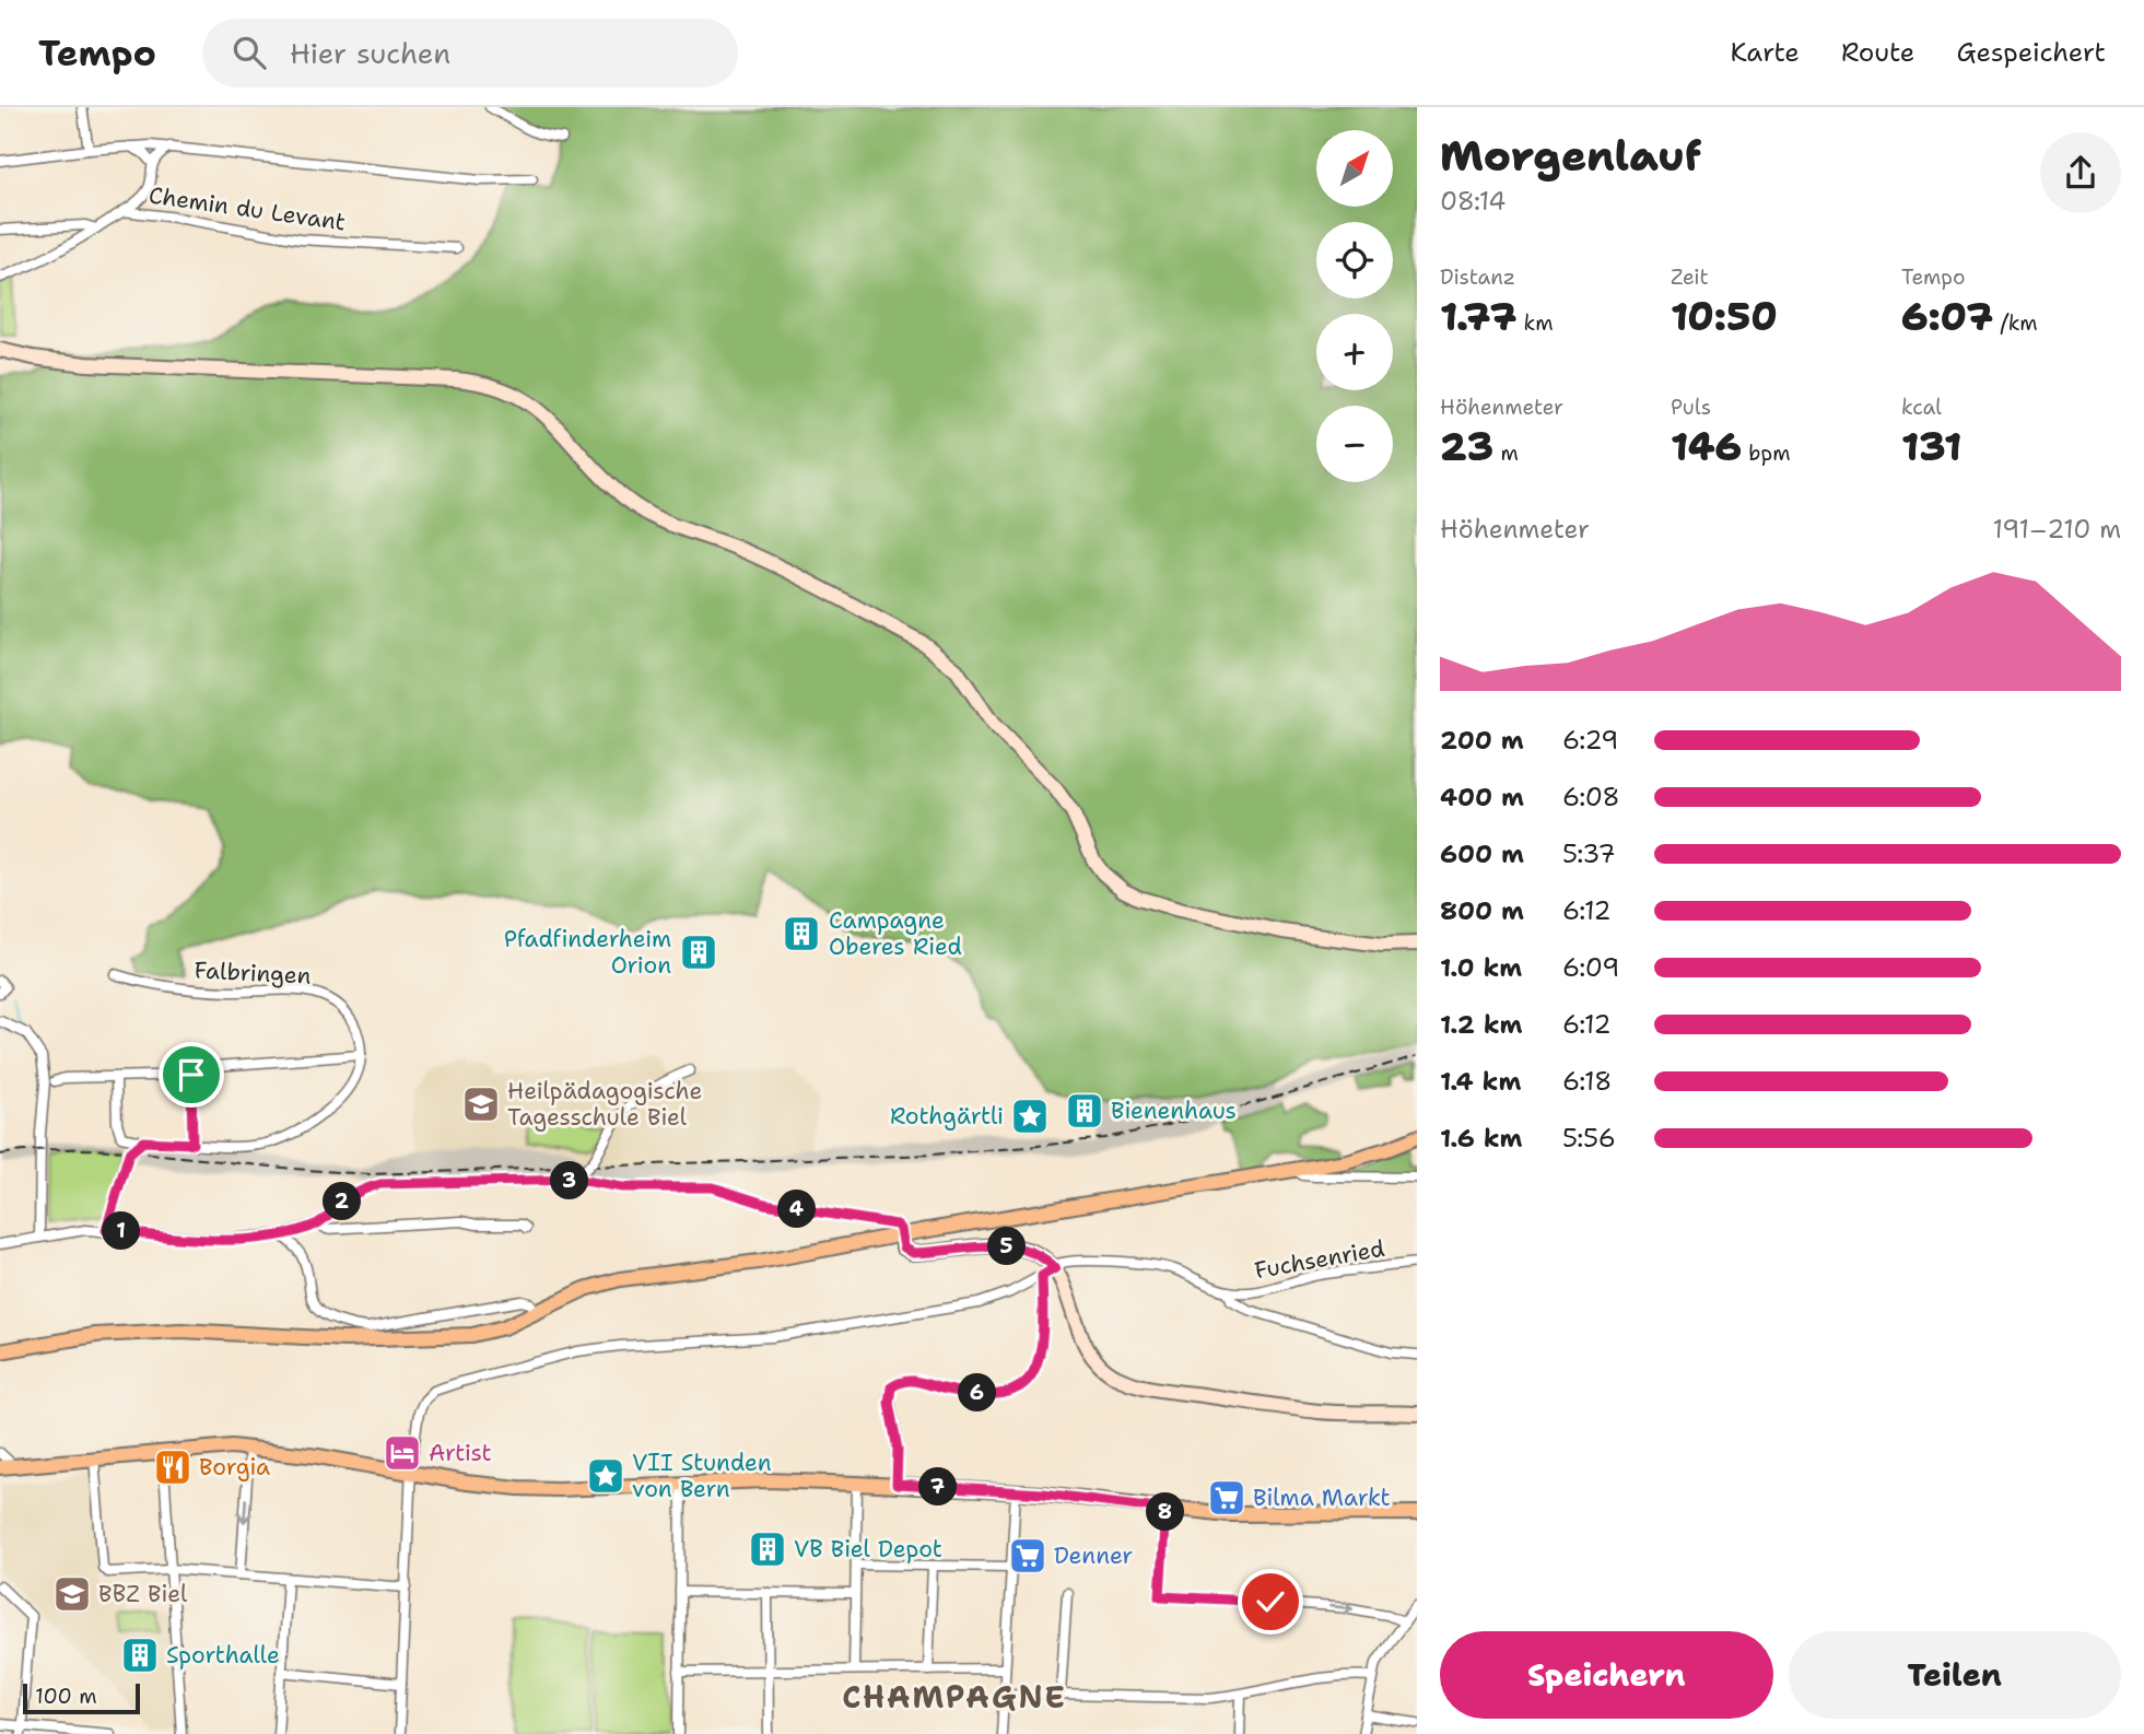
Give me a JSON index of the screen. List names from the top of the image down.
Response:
{
  "streets": {
    "street": ["Chemin du Levant", "Falbringen", "Fuchsenried"]
  },
  "districts": ["CHAMPAGNE"],
  "places": {
    "building": [
      "Campagne Oberes Ried",
      "Pfadfinderheim Orion",
      "Bienenhaus",
      "VB Biel Depot",
      "Sporthalle"
    ],
    "school or university": ["Heilpädagogische Tagesschule Biel", "BBZ Biel"],
    "place": ["Rothgärtli", "VII Stunden von Bern"],
    "hotel": ["Artist"],
    "restaurant": ["Borgia"],
    "supermarket": ["Bilma Markt", "Denner"]
  },
  "scale_bar": "100 m",
  "north": "top right",
  "page": {
    "header": "Tempo",
    "search": "Hier suchen",
    "nav": ["Karte", "Route", "Gespeichert"],
    "heading": ["Morgenlauf", "08:14"],
    "map_buttons": ["+", "−"],
    "stats": [
      ["Distanz", "1.77 km"],
      ["Zeit", "10:50"],
      ["Tempo", "6:07 /km"],
      ["Höhenmeter", "23 m"],
      ["Puls", "146 bpm"],
      ["kcal", "131"]
    ],
    "chart": ["Höhenmeter", "191–210 m"],
    "list": [
      {
        "name": "200 m",
        "note": "6:29"
      },
      {
        "name": "400 m",
        "note": "6:08"
      },
      {
        "name": "600 m",
        "note": "5:37"
      },
      {
        "name": "800 m",
        "note": "6:12"
      },
      {
        "name": "1.0 km",
        "note": "6:09"
      },
      {
        "name": "1.2 km",
        "note": "6:12"
      },
      {
        "name": "1.4 km",
        "note": "6:18"
      },
      {
        "name": "1.6 km",
        "note": "5:56"
      }
    ],
    "pins": [
      "3",
      "2",
      "4",
      "1",
      "5",
      "6",
      "7",
      "8"
    ],
    "buttons": ["Speichern", "Teilen"],
    "scale": "100 m"
  }
}
